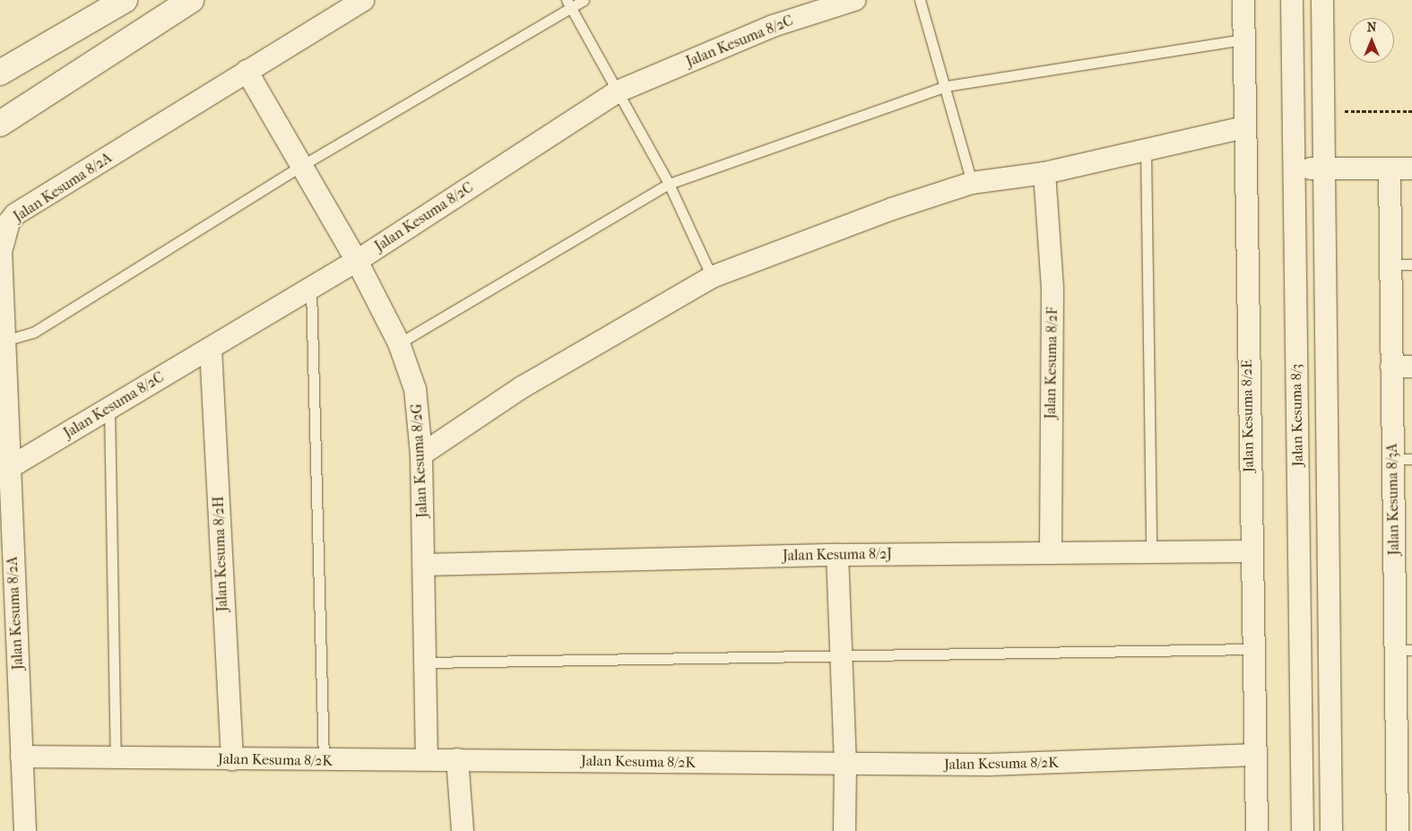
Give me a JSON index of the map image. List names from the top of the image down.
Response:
{
  "streets": {
    "street": [
      "Jalan Kesuma 8/2C",
      "Jalan Kesuma 8/2A",
      "Jalan Kesuma 8/2F",
      "Jalan Kesuma 8/3",
      "Jalan Kesuma 8/2E",
      "Jalan Kesuma 8/2G",
      "Jalan Kesuma 8/3A",
      "Jalan Kesuma 8/2H",
      "Jalan Kesuma 8/2J",
      "Jalan Kesuma 8/2K"
    ]
  },
  "crossings": [
    ["Jalan Kesuma 8/2C", "Jalan Kesuma 8/2A"],
    ["Jalan Kesuma 8/2C", "Jalan Kesuma 8/2G"],
    ["Jalan Kesuma 8/2C", "Jalan Kesuma 8/2H"],
    ["Jalan Kesuma 8/2A", "Jalan Kesuma 8/2G"],
    ["Jalan Kesuma 8/2A", "Jalan Kesuma 8/2K"],
    ["Jalan Kesuma 8/2F", "Jalan Kesuma 8/2J"],
    ["Jalan Kesuma 8/2E", "Jalan Kesuma 8/2J"],
    ["Jalan Kesuma 8/2E", "Jalan Kesuma 8/2K"],
    ["Jalan Kesuma 8/2G", "Jalan Kesuma 8/2J"],
    ["Jalan Kesuma 8/2G", "Jalan Kesuma 8/2K"],
    ["Jalan Kesuma 8/2H", "Jalan Kesuma 8/2K"]
  ],
  "north": "top"
}
